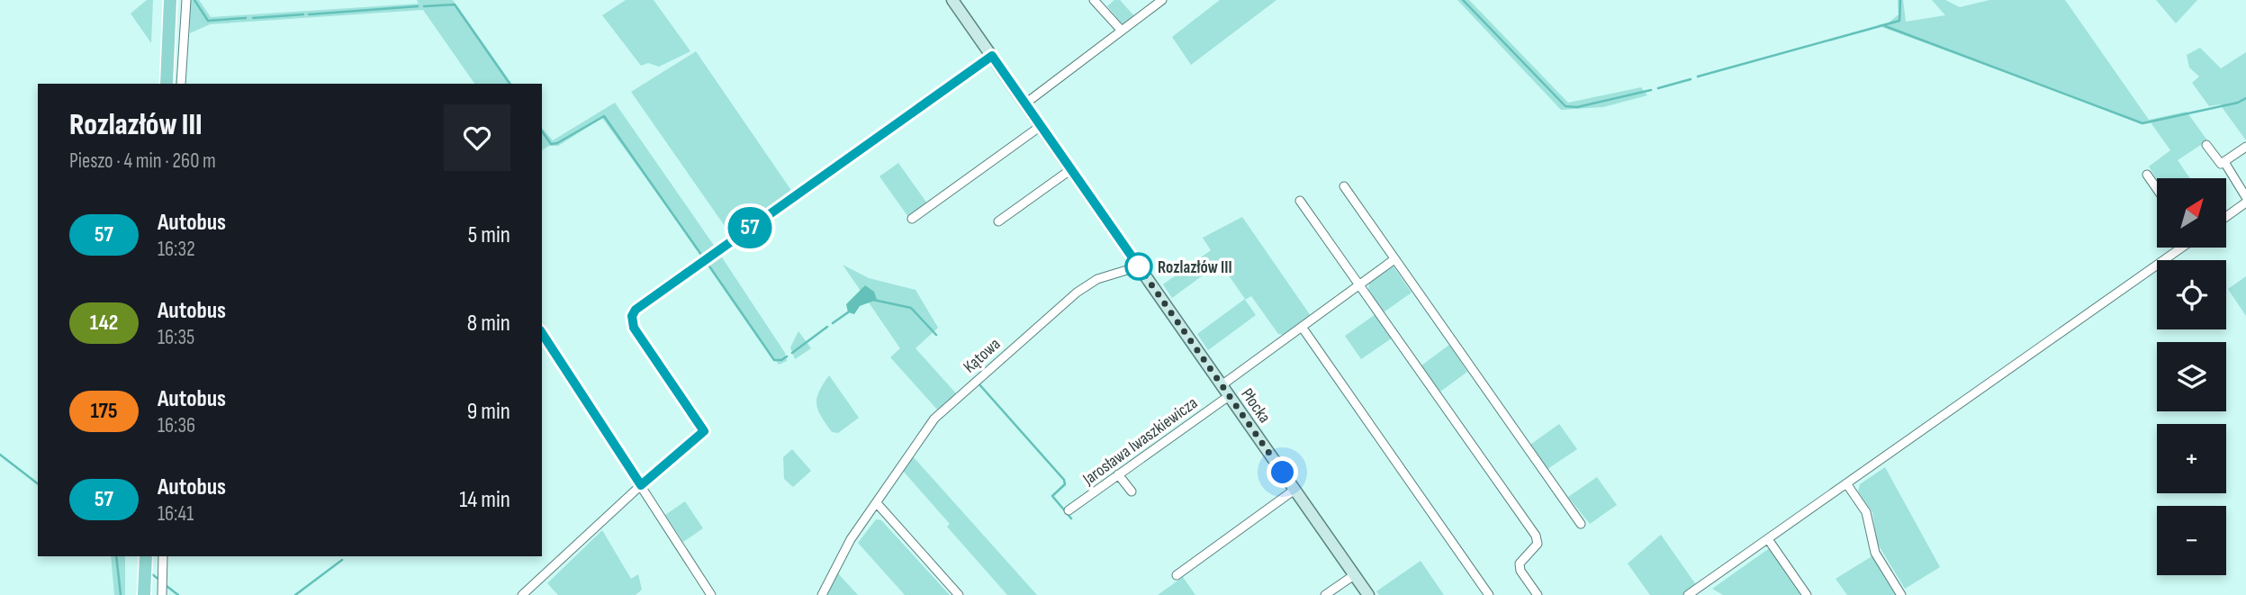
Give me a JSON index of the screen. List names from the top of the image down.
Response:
{
  "streets": {
    "street": ["Kątowa", "Płocka", "Jarosława Iwaszkiewicza"]
  },
  "crossings": [
    ["Kątowa", "Płocka"],
    ["Płocka", "Jarosława Iwaszkiewicza"]
  ],
  "places": ["Rozlazłów III"],
  "lines": ["bus line 57"],
  "north": "top right",
  "page": {
    "on_map": "57",
    "heading": ["Rozlazłów III", "Pieszo · 4 min · 260 m"],
    "map_buttons": ["+", "−"],
    "list": [
      {
        "mark": "57",
        "name": "Autobus",
        "note": "16:32",
        "value": "5 min"
      },
      {
        "mark": "142",
        "name": "Autobus",
        "note": "16:35",
        "value": "8 min"
      },
      {
        "mark": "175",
        "name": "Autobus",
        "note": "16:36",
        "value": "9 min"
      },
      {
        "mark": "57",
        "name": "Autobus",
        "note": "16:41",
        "value": "14 min"
      }
    ]
  }
}
